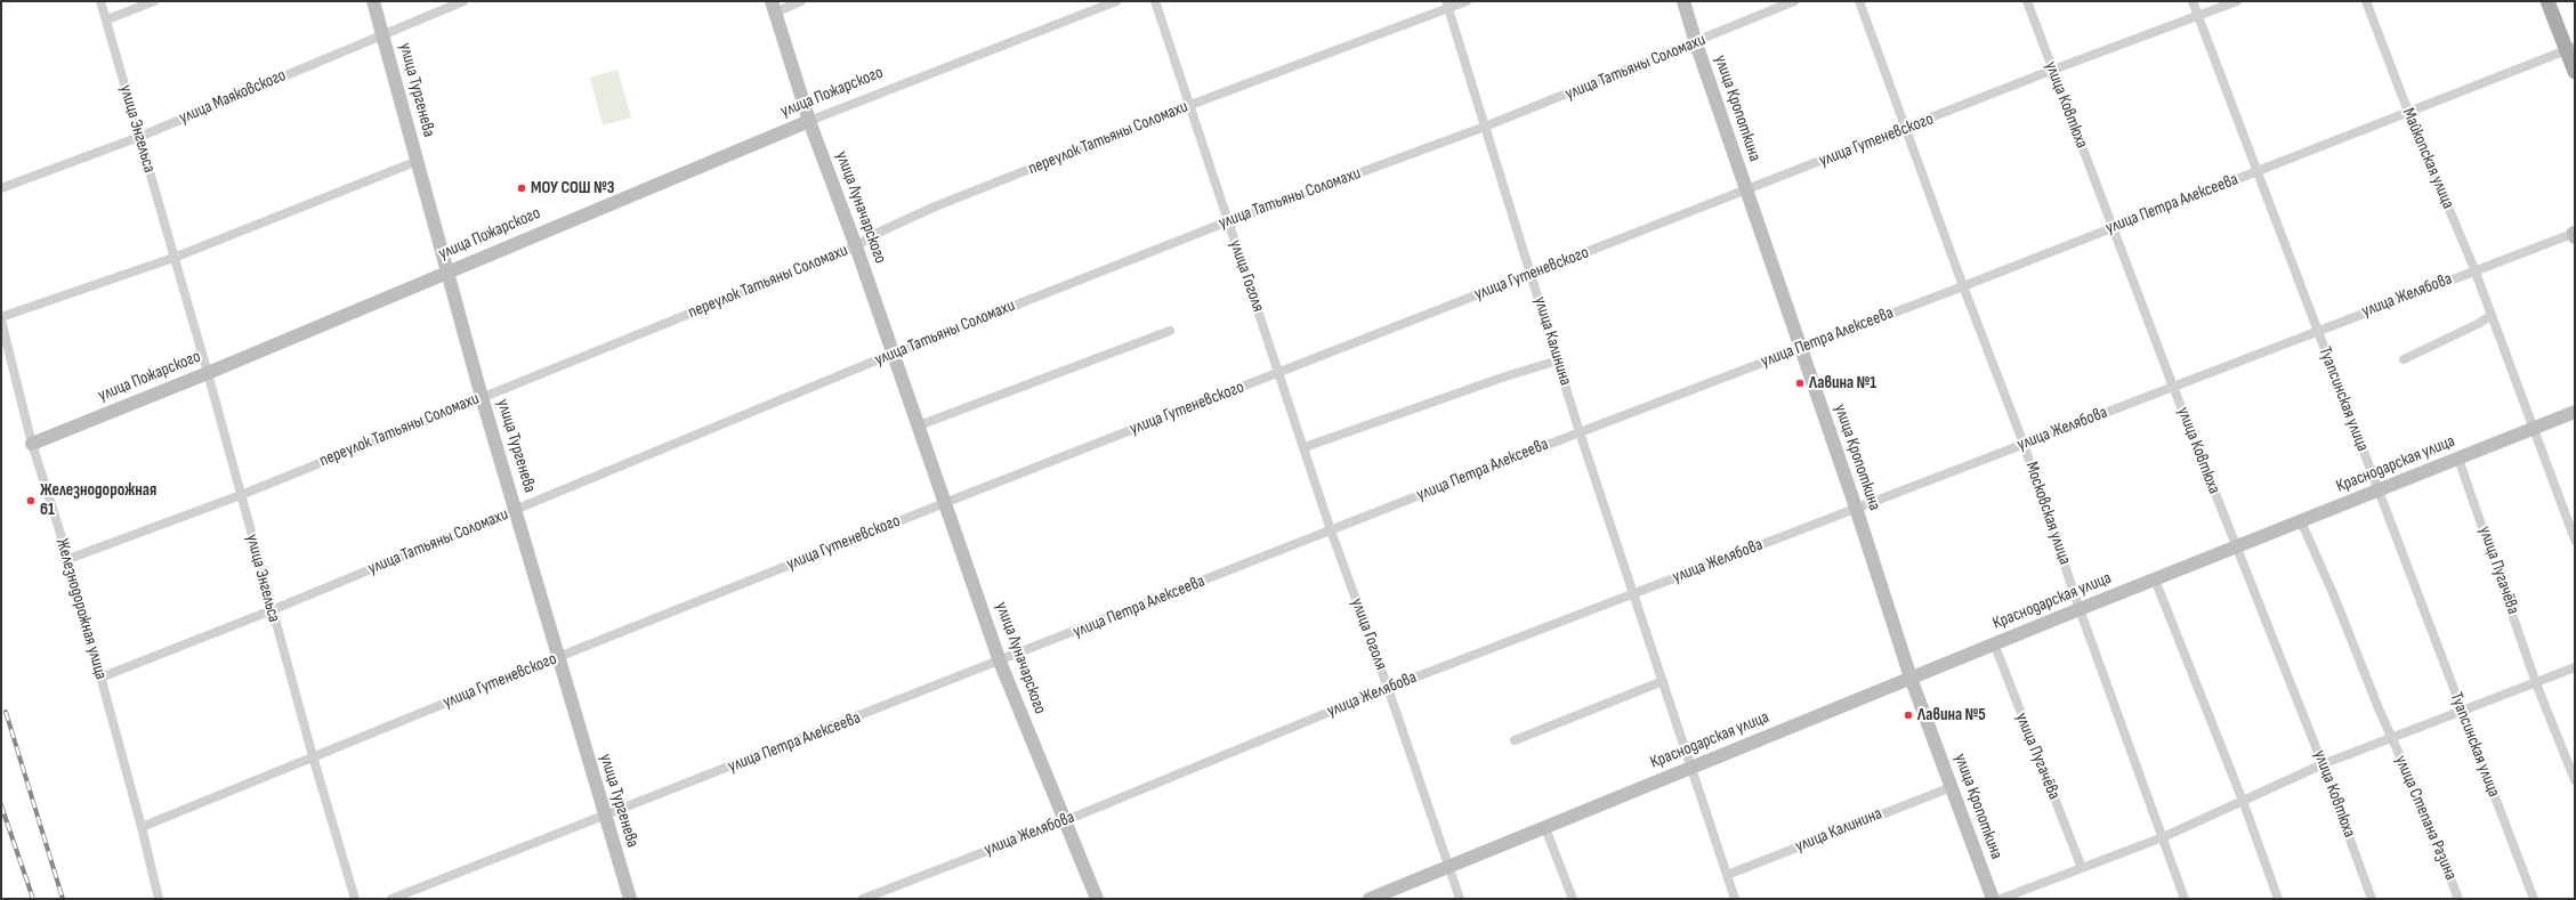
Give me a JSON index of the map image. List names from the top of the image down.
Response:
{
  "streets": {
    "main road": [
      "улица Тургенева",
      "улица Пожарского",
      "улица Кропоткина",
      "улица Луначарского",
      "Краснодарская улица"
    ],
    "street": [
      "улица Татьяны Соломахи",
      "улица Маяковского",
      "улица Ковтюха",
      "улица Энгельса",
      "переулок Татьяны Соломахи",
      "улица Гутеневского",
      "Майкопская улица",
      "улица Петра Алексеева",
      "улица Гоголя",
      "улица Желябова",
      "улица Калинина",
      "Туапсинская улица",
      "Московская улица",
      "улица Пугачёва",
      "Железнодорожная улица",
      "улица Степана Разина"
    ]
  },
  "crossings": [
    ["улица Татьяны Соломахи", "улица Тургенева"],
    ["улица Татьяны Соломахи", "улица Кропоткина"],
    ["улица Татьяны Соломахи", "улица Энгельса"],
    ["улица Татьяны Соломахи", "улица Луначарского"],
    ["улица Татьяны Соломахи", "улица Гоголя"],
    ["улица Татьяны Соломахи", "улица Калинина"],
    ["улица Татьяны Соломахи", "Железнодорожная улица"],
    ["улица Тургенева", "улица Пожарского"],
    ["улица Тургенева", "улица Маяковского"],
    ["улица Тургенева", "переулок Татьяны Соломахи"],
    ["улица Тургенева", "улица Гутеневского"],
    ["улица Тургенева", "улица Петра Алексеева"],
    ["улица Пожарского", "улица Энгельса"],
    ["улица Пожарского", "улица Луначарского"],
    ["улица Пожарского", "Железнодорожная улица"],
    ["улица Маяковского", "улица Энгельса"],
    ["улица Ковтюха", "улица Гутеневского"],
    ["улица Ковтюха", "улица Петра Алексеева"],
    ["улица Ковтюха", "улица Желябова"],
    ["улица Ковтюха", "Краснодарская улица"],
    ["улица Кропоткина", "улица Гутеневского"],
    ["улица Кропоткина", "улица Петра Алексеева"],
    ["улица Кропоткина", "улица Желябова"],
    ["улица Кропоткина", "улица Калинина"],
    ["улица Кропоткина", "Краснодарская улица"],
    ["улица Энгельса", "переулок Татьяны Соломахи"],
    ["улица Энгельса", "улица Гутеневского"],
    ["переулок Татьяны Соломахи", "улица Луначарского"],
    ["переулок Татьяны Соломахи", "улица Гоголя"],
    ["переулок Татьяны Соломахи", "улица Калинина"],
    ["переулок Татьяны Соломахи", "Железнодорожная улица"],
    ["улица Гутеневского", "улица Луначарского"],
    ["улица Гутеневского", "улица Гоголя"],
    ["улица Гутеневского", "улица Калинина"],
    ["улица Гутеневского", "Туапсинская улица"],
    ["улица Гутеневского", "Московская улица"],
    ["улица Гутеневского", "Железнодорожная улица"],
    ["Майкопская улица", "улица Петра Алексеева"],
    ["Майкопская улица", "улица Желябова"],
    ["Майкопская улица", "Краснодарская улица"],
    ["улица Петра Алексеева", "улица Луначарского"],
    ["улица Петра Алексеева", "улица Гоголя"],
    ["улица Петра Алексеева", "улица Калинина"],
    ["улица Петра Алексеева", "Туапсинская улица"],
    ["улица Петра Алексеева", "Московская улица"],
    ["улица Луначарского", "улица Желябова"],
    ["улица Гоголя", "улица Желябова"],
    ["улица Гоголя", "Краснодарская улица"],
    ["улица Желябова", "улица Калинина"],
    ["улица Желябова", "Туапсинская улица"],
    ["улица Желябова", "Московская улица"],
    ["улица Калинина", "Краснодарская улица"],
    ["Туапсинская улица", "Краснодарская улица"],
    ["Краснодарская улица", "Московская улица"],
    ["Краснодарская улица", "улица Пугачёва"]
  ],
  "places": [
    "МОУ СОШ №3",
    "Лавина №1",
    "Железнодорожная 61",
    "Лавина №5"
  ]
}
